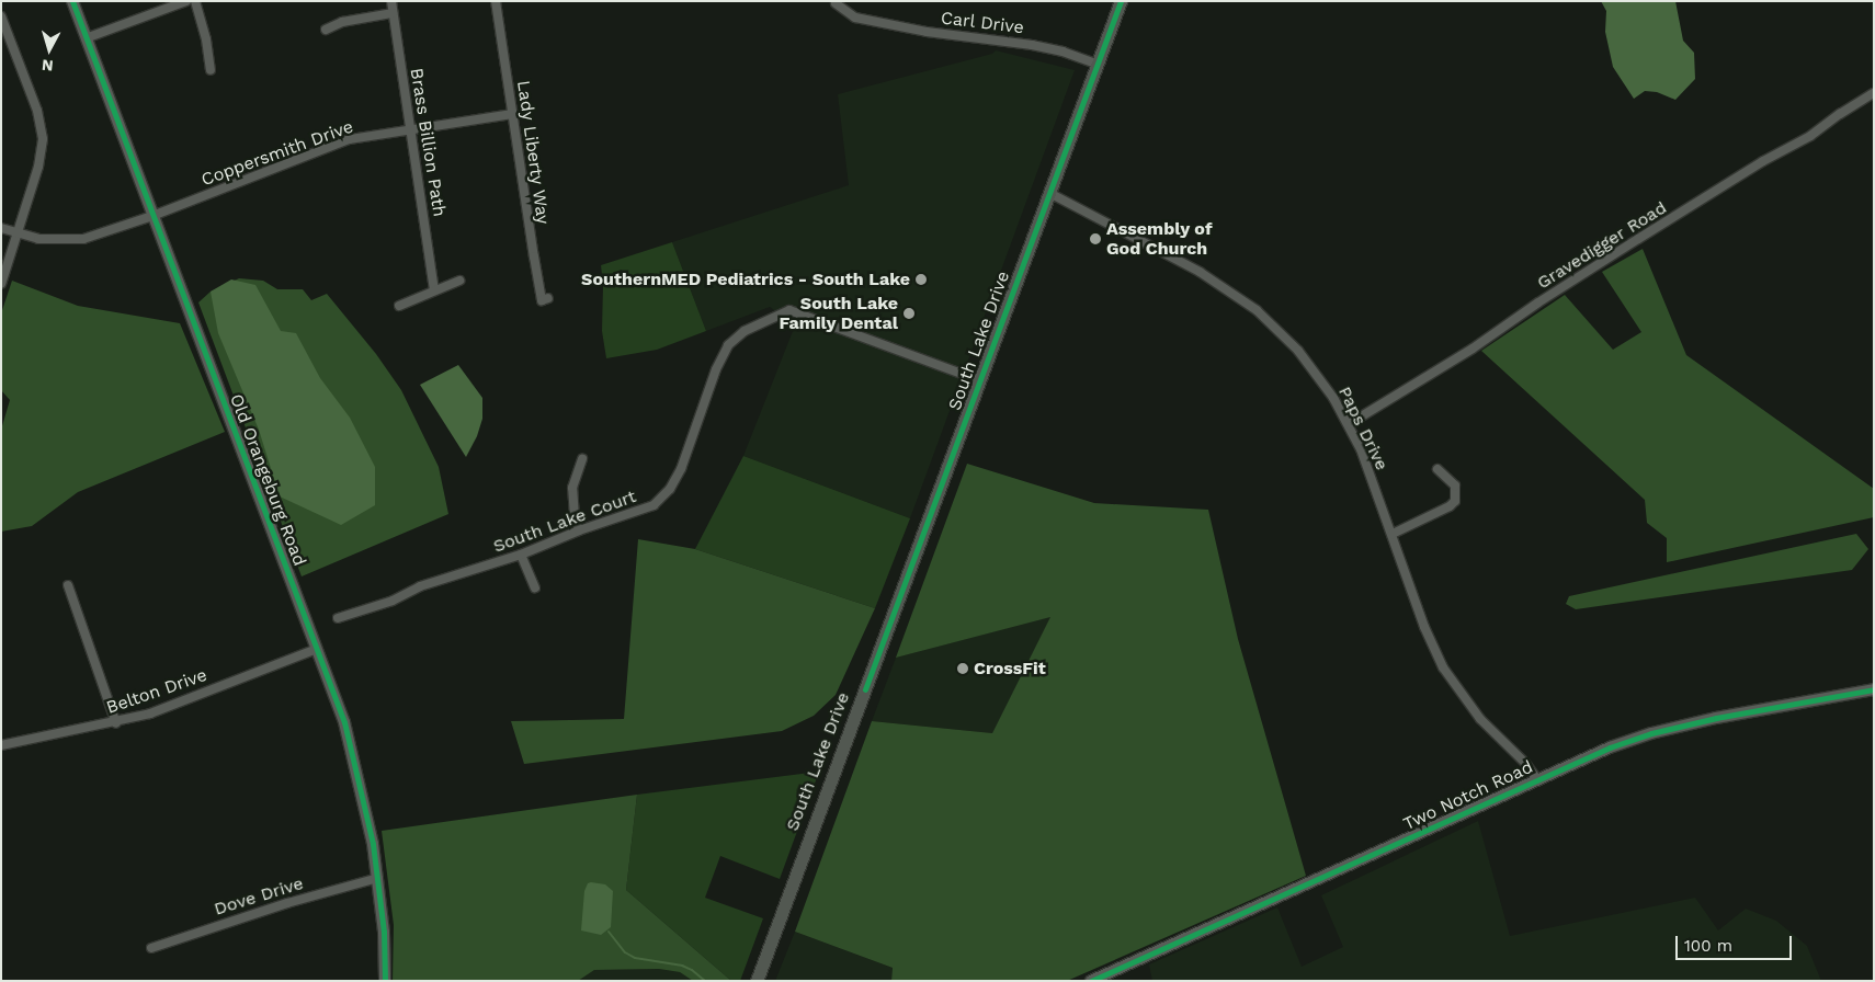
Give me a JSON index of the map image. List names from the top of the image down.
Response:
{
  "streets": {
    "main road": ["South Lake Drive"],
    "street": [
      "Carl Drive",
      "Brass Billion Path",
      "Lady Liberty Way",
      "Coppersmith Drive",
      "Gravedigger Road",
      "Paps Drive",
      "Old Orangeburg Road",
      "South Lake Court",
      "Belton Drive",
      "Two Notch Road",
      "Dove Drive"
    ]
  },
  "crossings": [
    ["Carl Drive", "South Lake Drive"],
    ["Brass Billion Path", "Coppersmith Drive"],
    ["Lady Liberty Way", "Coppersmith Drive"],
    ["Coppersmith Drive", "Old Orangeburg Road"],
    ["Gravedigger Road", "Paps Drive"],
    ["South Lake Drive", "Paps Drive"],
    ["South Lake Drive", "South Lake Court"],
    ["Paps Drive", "Two Notch Road"],
    ["Old Orangeburg Road", "Belton Drive"],
    ["Old Orangeburg Road", "Dove Drive"]
  ],
  "places": [
    "Assembly of God Church",
    "SouthernMED Pediatrics - South Lake",
    "South Lake Family Dental",
    "CrossFit"
  ],
  "scale_bar": "100 m",
  "north": "bottom"
}
